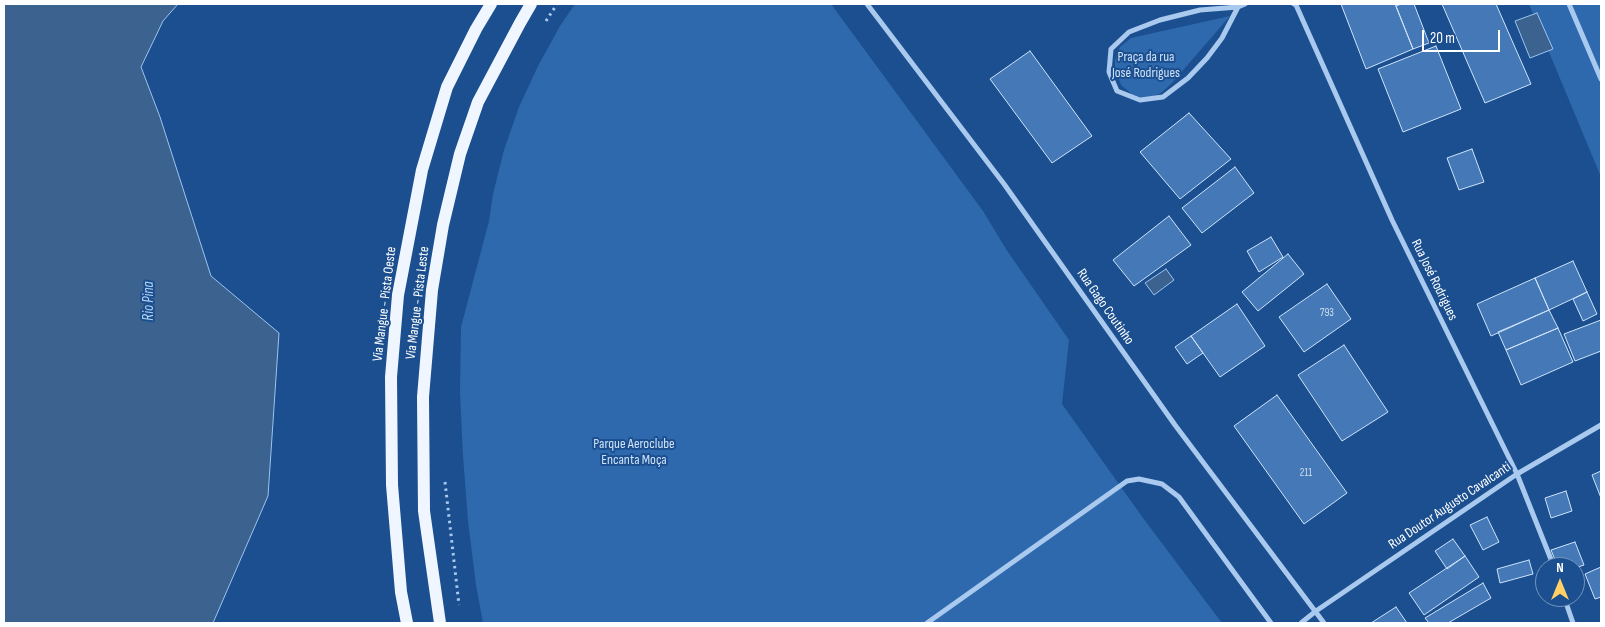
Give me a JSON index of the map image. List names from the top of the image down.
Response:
{
  "streets": {
    "main road": ["Via Mangue - Pista Leste", "Via Mangue - Pista Oeste"],
    "street": ["Rua José Rodrigues", "Rua Gago Coutinho", "Rua Doutor Augusto Cavalcanti"]
  },
  "crossings": [
    ["Rua José Rodrigues", "Rua Doutor Augusto Cavalcanti"],
    ["Rua Gago Coutinho", "Rua Doutor Augusto Cavalcanti"]
  ],
  "water": ["Rio Pina"],
  "parks": ["Praça da rua José Rodrigues", "Parque Aeroclube Encanta Moça"],
  "house_numbers": ["793", "211"],
  "scale_bar": "20 m",
  "north": "top"
}
